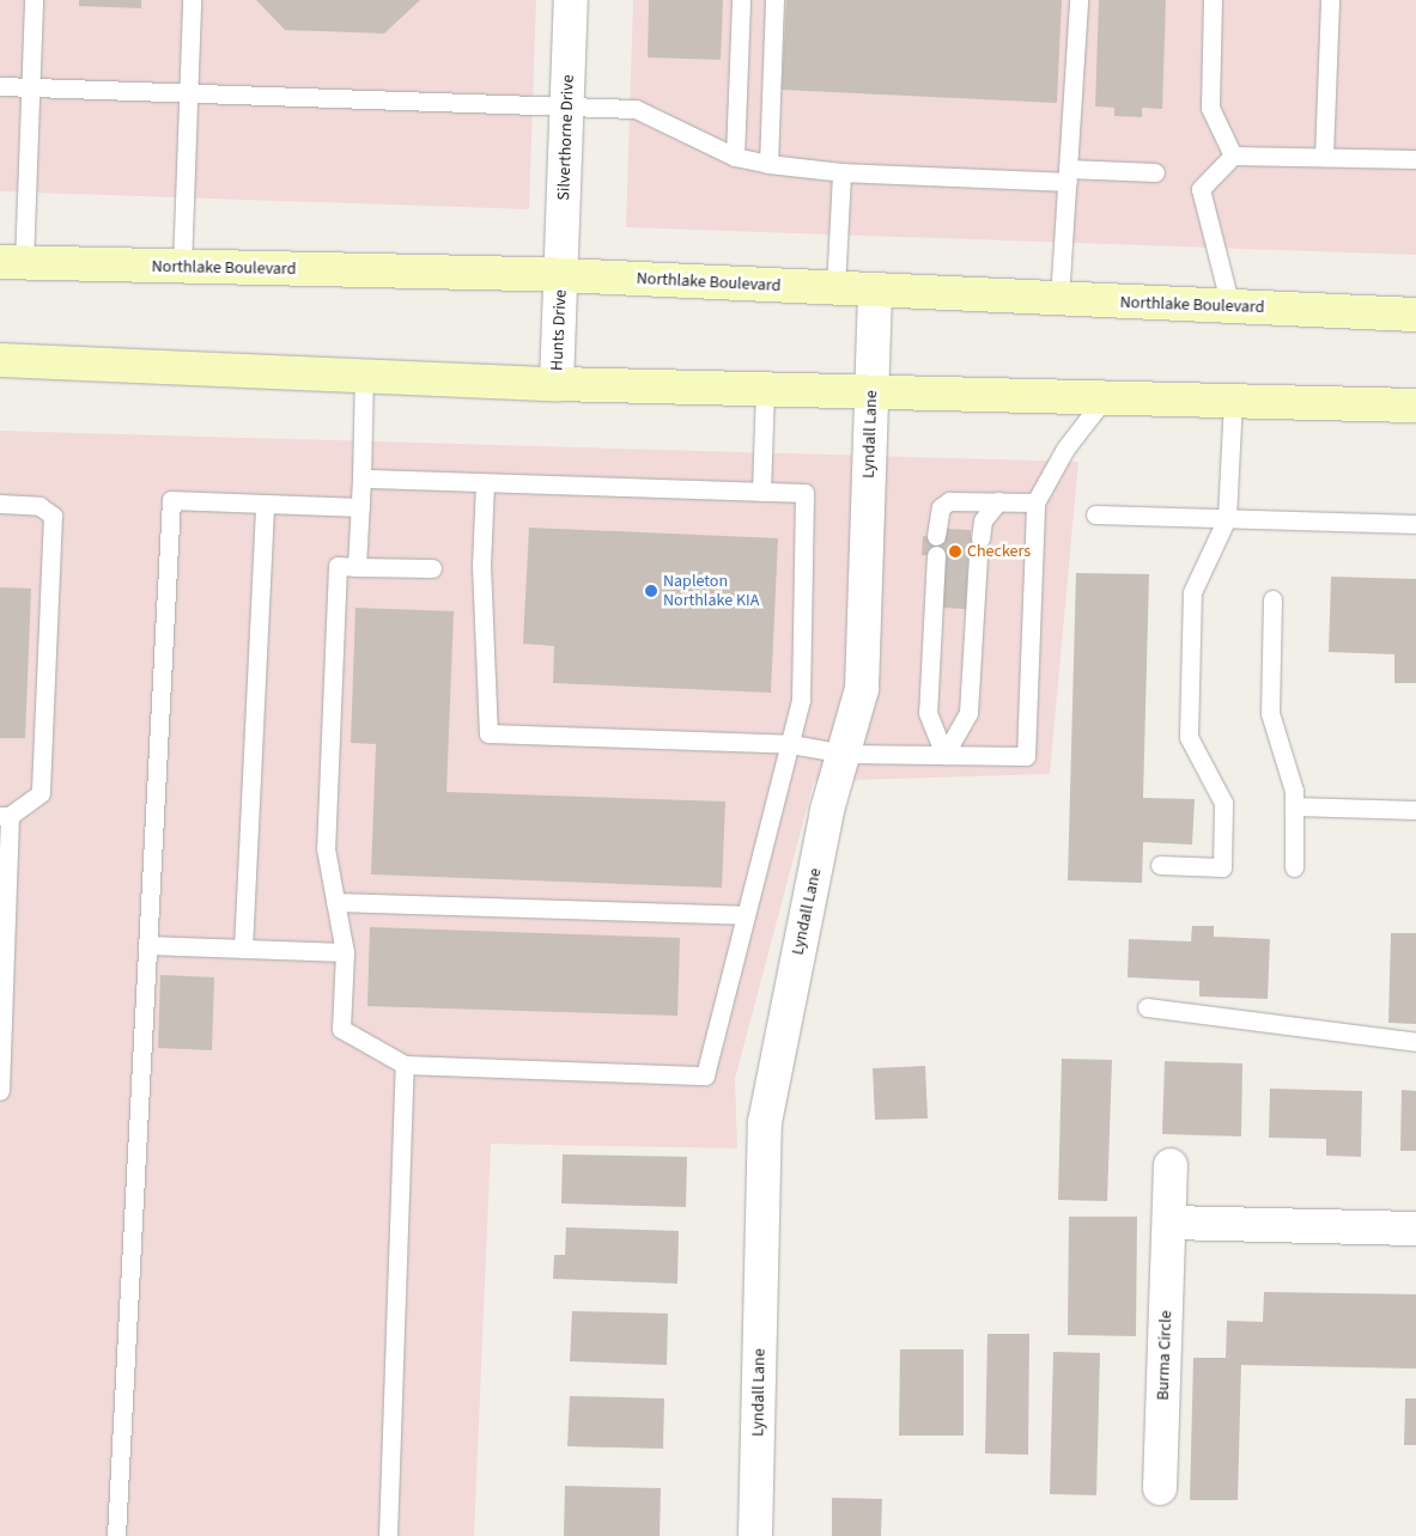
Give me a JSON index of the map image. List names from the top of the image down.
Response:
{
  "streets": {
    "main road": ["Northlake Boulevard"],
    "street": [
      "Silverthorne Drive",
      "Hunts Drive",
      "Lyndall Lane",
      "Burma Circle"
    ]
  },
  "crossings": [
    ["Silverthorne Drive", "Northlake Boulevard"],
    ["Silverthorne Drive", "Hunts Drive"],
    ["Northlake Boulevard", "Hunts Drive"],
    ["Northlake Boulevard", "Lyndall Lane"]
  ],
  "places": ["Checkers", "Napleton Northlake KIA"]
}
